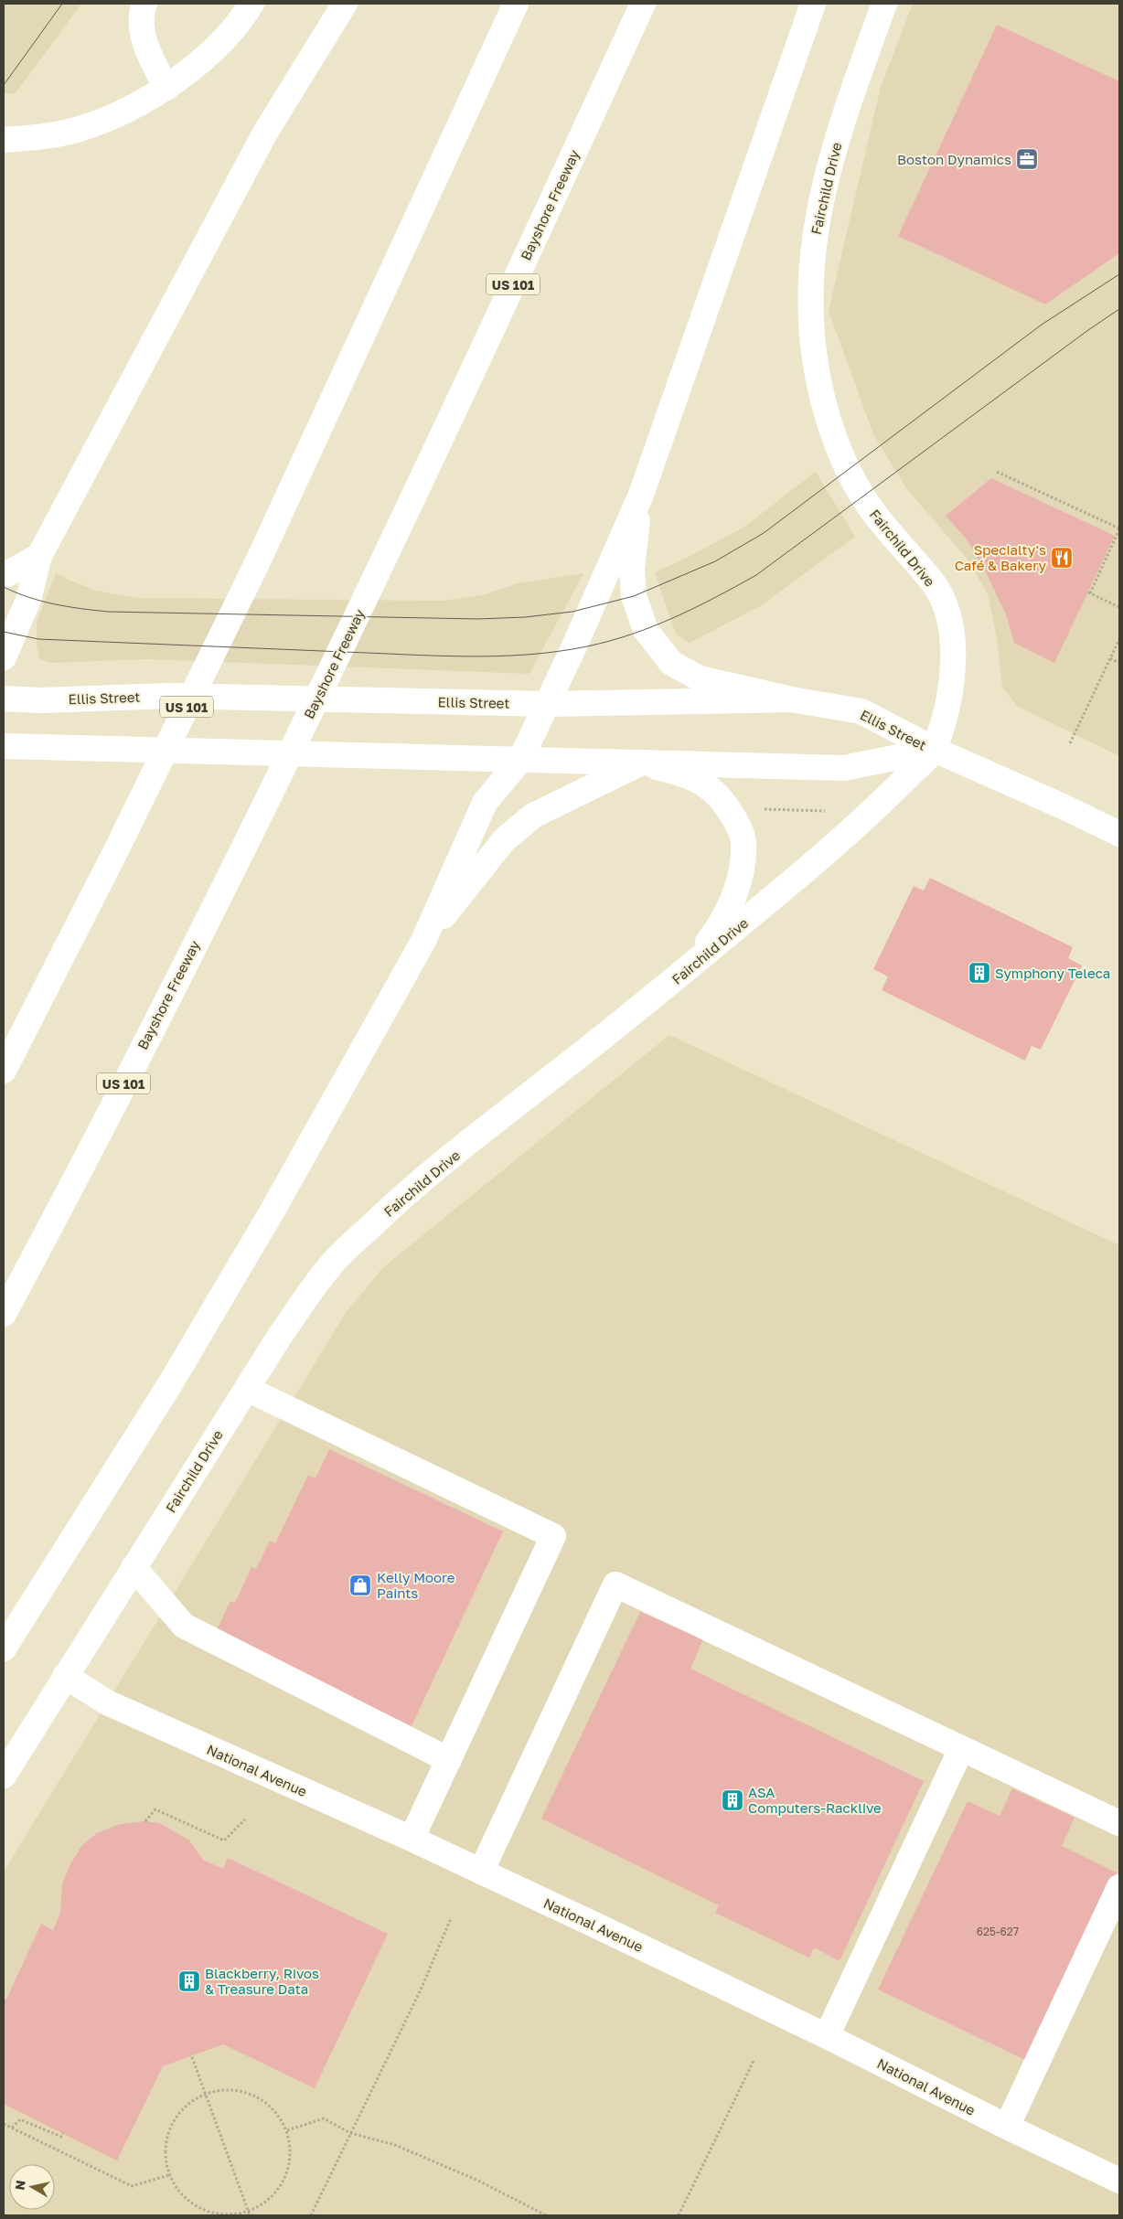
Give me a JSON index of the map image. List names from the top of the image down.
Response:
{
  "streets": {
    "main road": [
      "Fairchild Drive",
      "Bayshore Freeway",
      "US 101",
      "Ellis Street",
      "National Avenue"
    ]
  },
  "crossings": [
    ["Fairchild Drive", "Ellis Street"],
    ["Fairchild Drive", "National Avenue"]
  ],
  "places": {
    "office": ["Boston Dynamics"],
    "restaurant": ["Specialty's Café & Bakery"],
    "building": ["Symphony Teleca", "ASA Computers-Racklive", "Blackberry, Rivos & Treasure Data"],
    "shop": ["Kelly Moore Paints"]
  },
  "house_numbers": ["625-627"],
  "north": "left"
}
